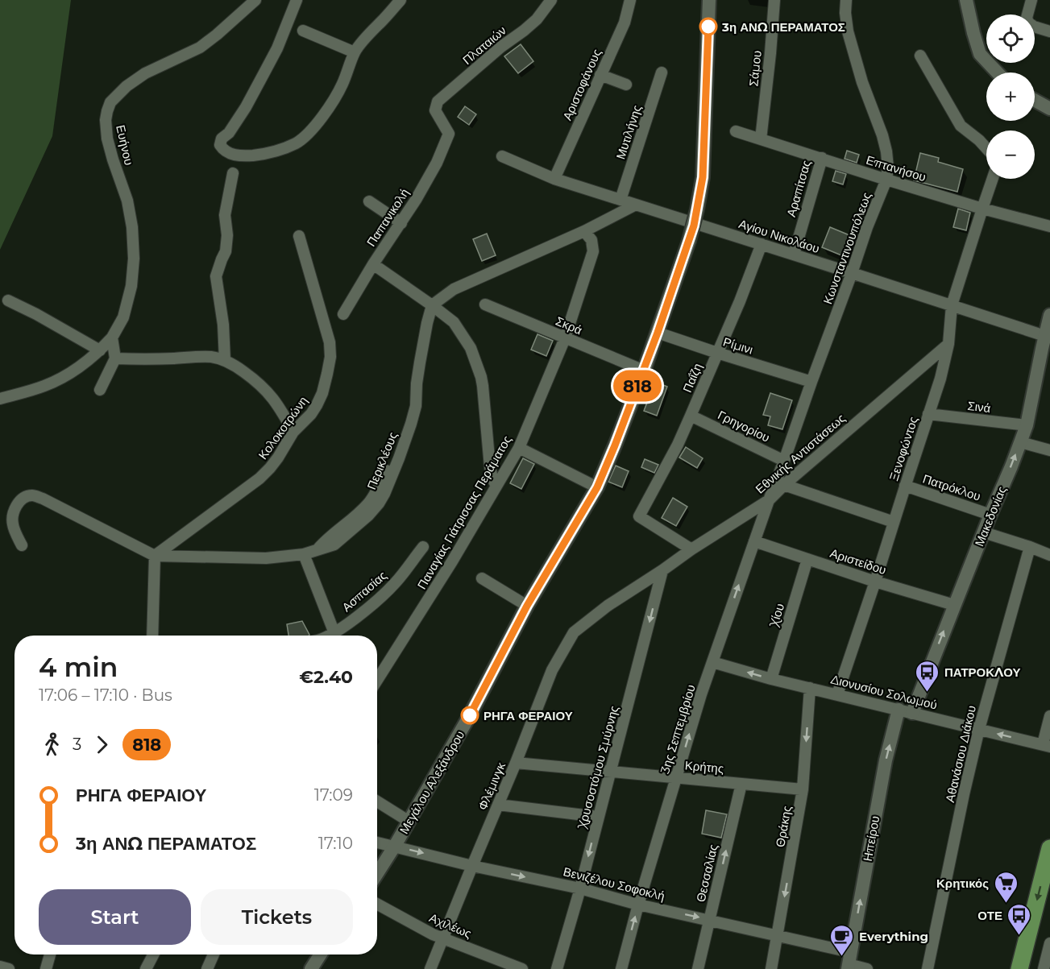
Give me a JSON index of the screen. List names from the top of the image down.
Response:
{
  "streets": {
    "street": [
      "Πλαταιών",
      "Σάμου",
      "Αριστοφάνους",
      "Μυτιλήνης",
      "Ευήνου",
      "Επτανήσου",
      "Αραπίτσας",
      "Παπανικολή",
      "Αγίου Νικολάου",
      "Κωνσταντινουπόλεως",
      "Σκρά",
      "Ρίμινι",
      "Παΐζη",
      "Σινά",
      "Γρηγορίου",
      "Κολοκοτρώνη",
      "Ξενοφώντος",
      "Εθνικής Αντιστάσεως",
      "Περικλέους",
      "Πατρόκλου",
      "Παναγίας Γιάτρισσας Περάματος",
      "Μακεδονίας",
      "Αριστείδου",
      "Ασπασίας",
      "Χίου",
      "Διονυσίου Σολωμού",
      "3ης Σεπτεμβρίου",
      "Αθανάσιου Διάκου",
      "Χρυσοστόμου Σμύρνης",
      "Κρήτης",
      "Μεγάλου Αλεξάνδρου",
      "Φλέμινγκ",
      "Θράκης",
      "Ηπείρου",
      "Θεσσαλίας",
      "Βενιζέλου Σοφοκλή",
      "Αχιλέως"
    ]
  },
  "crossings": [
    ["Πλαταιών", "Παπανικολή"],
    ["Σάμου", "Επτανήσου"],
    ["Αριστοφάνους", "Αγίου Νικολάου"],
    ["Μυτιλήνης", "Αγίου Νικολάου"],
    ["Επτανήσου", "Αραπίτσας"],
    ["Επτανήσου", "Κωνσταντινουπόλεως"],
    ["Επτανήσου", "Ξενοφώντος"],
    ["Αραπίτσας", "Αγίου Νικολάου"],
    ["Αγίου Νικολάου", "Κωνσταντινουπόλεως"],
    ["Αγίου Νικολάου", "Παΐζη"],
    ["Αγίου Νικολάου", "Ξενοφώντος"],
    ["Αγίου Νικολάου", "Μακεδονίας"],
    ["Κωνσταντινουπόλεως", "Ρίμινι"],
    ["Κωνσταντινουπόλεως", "Γρηγορίου"],
    ["Κωνσταντινουπόλεως", "Εθνικής Αντιστάσεως"],
    ["Κωνσταντινουπόλεως", "3ης Σεπτεμβρίου"],
    ["Σκρά", "Παναγίας Γιάτρισσας Περάματος"],
    ["Σκρά", "Μεγάλου Αλεξάνδρου"],
    ["Ρίμινι", "Παΐζη"],
    ["Ρίμινι", "Μεγάλου Αλεξάνδρου"],
    ["Παΐζη", "Γρηγορίου"],
    ["Παΐζη", "Εθνικής Αντιστάσεως"],
    ["Σινά", "Ξενοφώντος"],
    ["Σινά", "Μακεδονίας"],
    ["Κολοκοτρώνη", "Περικλέους"],
    ["Ξενοφώντος", "Εθνικής Αντιστάσεως"],
    ["Ξενοφώντος", "Πατρόκλου"],
    ["Ξενοφώντος", "Αριστείδου"],
    ["Ξενοφώντος", "Διονυσίου Σολωμού"],
    ["Εθνικής Αντιστάσεως", "3ης Σεπτεμβρίου"],
    ["Εθνικής Αντιστάσεως", "Χρυσοστόμου Σμύρνης"],
    ["Εθνικής Αντιστάσεως", "Φλέμινγκ"],
    ["Πατρόκλου", "Μακεδονίας"],
    ["Μακεδονίας", "Αριστείδου"],
    ["Μακεδονίας", "Διονυσίου Σολωμού"],
    ["Αριστείδου", "Χίου"],
    ["Αριστείδου", "3ης Σεπτεμβρίου"],
    ["Χίου", "Διονυσίου Σολωμού"],
    ["Διονυσίου Σολωμού", "3ης Σεπτεμβρίου"],
    ["Διονυσίου Σολωμού", "Αθανάσιου Διάκου"],
    ["Διονυσίου Σολωμού", "Θράκης"],
    ["Διονυσίου Σολωμού", "Ηπείρου"],
    ["3ης Σεπτεμβρίου", "Κρήτης"],
    ["3ης Σεπτεμβρίου", "Βενιζέλου Σοφοκλή"],
    ["Χρυσοστόμου Σμύρνης", "Κρήτης"],
    ["Χρυσοστόμου Σμύρνης", "Βενιζέλου Σοφοκλή"],
    ["Κρήτης", "Φλέμινγκ"],
    ["Κρήτης", "Θράκης"],
    ["Κρήτης", "Θεσσαλίας"],
    ["Μεγάλου Αλεξάνδρου", "Βενιζέλου Σοφοκλή"],
    ["Φλέμινγκ", "Βενιζέλου Σοφοκλή"],
    ["Φλέμινγκ", "Αχιλέως"],
    ["Θράκης", "Βενιζέλου Σοφοκλή"],
    ["Ηπείρου", "Βενιζέλου Σοφοκλή"],
    ["Θεσσαλίας", "Βενιζέλου Σοφοκλή"]
  ],
  "one_way": [
    "Μακεδονίας",
    "Διονυσίου Σολωμού",
    "3ης Σεπτεμβρίου",
    "Χρυσοστόμου Σμύρνης",
    "Θράκης",
    "Ηπείρου",
    "Θεσσαλίας"
  ],
  "places": {
    "other": ["3η ΑΝΩ ΠΕΡΑΜΑΤΟΣ", "ΡΗΓΑ ΦΕΡΑΙΟΥ"],
    "bus stop": ["ΠΑΤΡΟΚΛΟΥ", "ΟΤΕ"],
    "supermarket": ["Κρητικός"],
    "cafe": ["Everything"]
  },
  "lines": ["bus line 818"],
  "page": {
    "on_map": "818",
    "map_buttons": ["+", "−"],
    "heading": ["4 min", "17:06 – 17:10 · Bus", "€2.40"],
    "legs": ["3", "818"],
    "list": [
      {
        "name": "ΡΗΓΑ ΦΕΡΑΙΟΥ",
        "value": "17:09"
      },
      {
        "name": "3η ΑΝΩ ΠΕΡΑΜΑΤΟΣ",
        "value": "17:10"
      }
    ],
    "buttons": ["Start", "Tickets"]
  }
}
